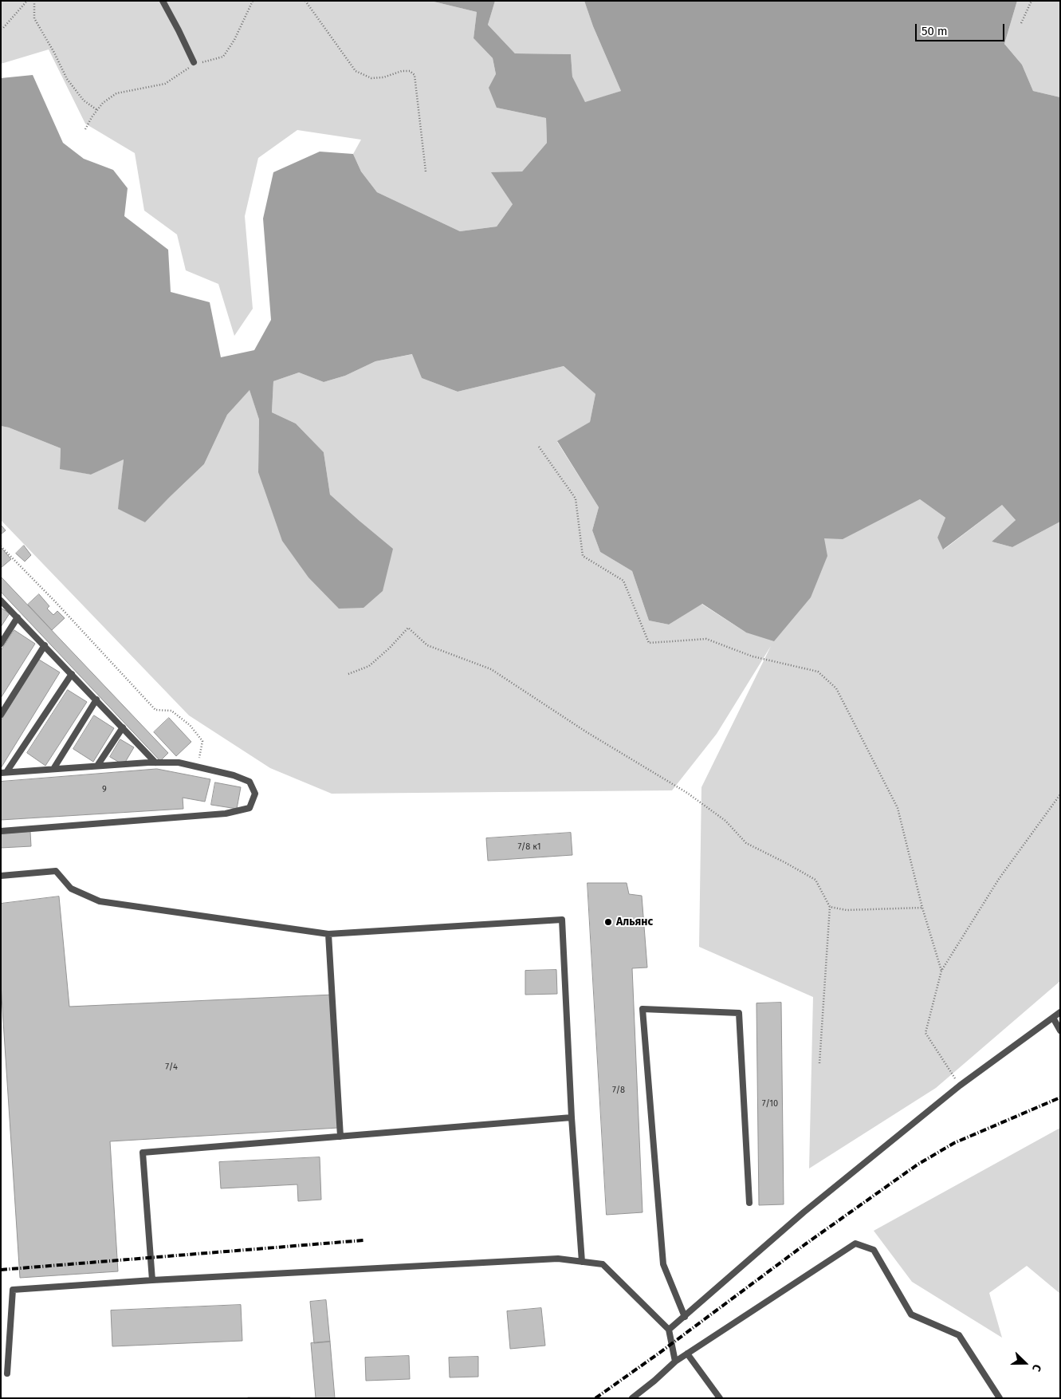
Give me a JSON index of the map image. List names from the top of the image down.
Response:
{
  "places": ["Альянс"],
  "house_numbers": [
    "9",
    "7/8 к1",
    "7/4",
    "7/8",
    "7/10"
  ],
  "scale_bar": "50 m",
  "north": "right"
}
